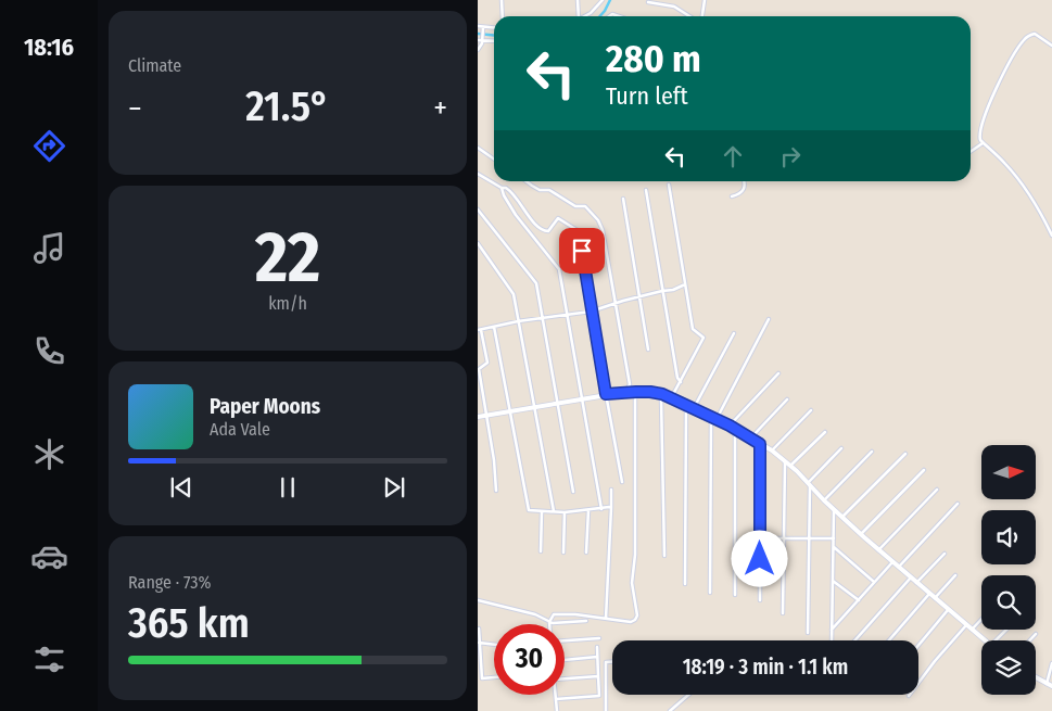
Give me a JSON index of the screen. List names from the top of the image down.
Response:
{
  "north": "right",
  "page": {
    "tabs": "18:16",
    "tile": [
      "Climate",
      ["22", "km/h"],
      ["Range · 73%", "365 km"]
    ],
    "turn": ["280 m", "Turn left"],
    "heat": ["−", "21.5°", "+"],
    "song": ["Paper Moons", "Ada Vale"],
    "limit": "30",
    "trip": "18:19 · 3 min · 1.1 km"
  }
}
